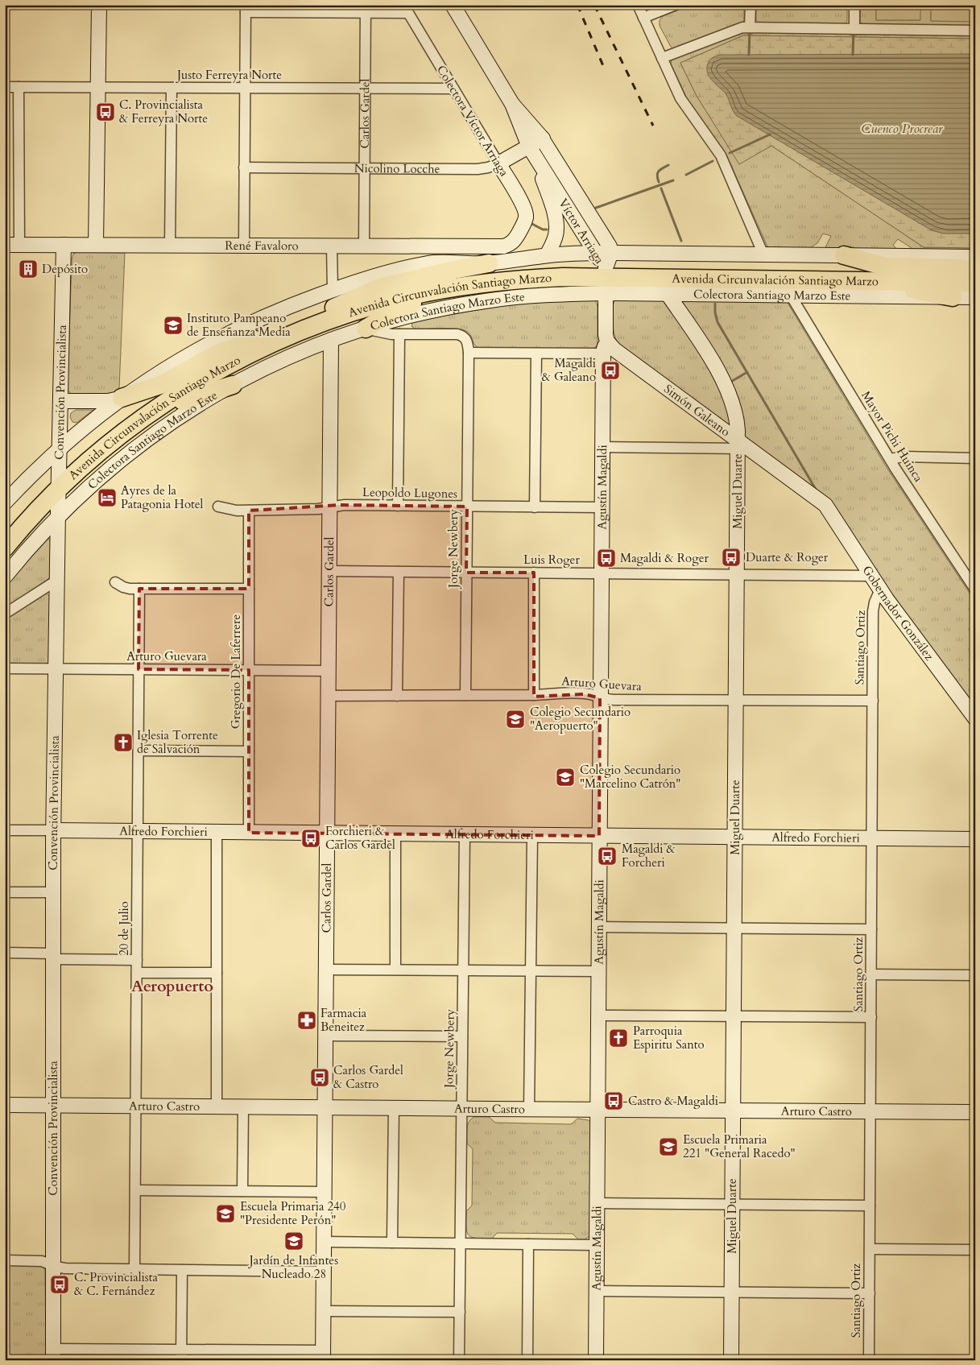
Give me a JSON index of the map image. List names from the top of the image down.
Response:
{
  "streets": {
    "highway": ["Avenida Circunvalación Santiago Marzo"],
    "street": [
      "Justo Ferreyra Norte",
      "Carlos Gardel",
      "Colectora Víctor Arriaga",
      "Nicolino Locche",
      "Víctor Arriaga",
      "René Favaloro",
      "Colectora Santiago Marzo Este",
      "Convención Provincialista",
      "Simón Galeano",
      "Mayor Pichi Huinca",
      "Agustín Magaldi",
      "Miguel Duarte",
      "Leopoldo Lugones",
      "Jorge Newbery",
      "Luis Roger",
      "Gobernador González",
      "Santiago Ortiz",
      "Arturo Guevara",
      "Gregorio De Laferrere",
      "Alfredo Forchieri",
      "20 de Julio",
      "Arturo Castro"
    ]
  },
  "crossings": [
    ["Justo Ferreyra Norte", "Carlos Gardel"],
    ["Justo Ferreyra Norte", "Colectora Víctor Arriaga"],
    ["Carlos Gardel", "Nicolino Locche"],
    ["Carlos Gardel", "René Favaloro"],
    ["Carlos Gardel", "Colectora Santiago Marzo Este"],
    ["Carlos Gardel", "Leopoldo Lugones"],
    ["Carlos Gardel", "Luis Roger"],
    ["Carlos Gardel", "Arturo Guevara"],
    ["Carlos Gardel", "Alfredo Forchieri"],
    ["Carlos Gardel", "Arturo Castro"],
    ["Colectora Víctor Arriaga", "Nicolino Locche"],
    ["Colectora Víctor Arriaga", "René Favaloro"],
    ["Nicolino Locche", "Víctor Arriaga"],
    ["Víctor Arriaga", "Avenida Circunvalación Santiago Marzo"],
    ["Víctor Arriaga", "Colectora Santiago Marzo Este"],
    ["Víctor Arriaga", "Agustín Magaldi"],
    ["René Favaloro", "Convención Provincialista"],
    ["Avenida Circunvalación Santiago Marzo", "Colectora Santiago Marzo Este"],
    ["Avenida Circunvalación Santiago Marzo", "Convención Provincialista"],
    ["Avenida Circunvalación Santiago Marzo", "Mayor Pichi Huinca"],
    ["Avenida Circunvalación Santiago Marzo", "Agustín Magaldi"],
    ["Colectora Santiago Marzo Este", "Convención Provincialista"],
    ["Colectora Santiago Marzo Este", "Mayor Pichi Huinca"],
    ["Colectora Santiago Marzo Este", "Agustín Magaldi"],
    ["Colectora Santiago Marzo Este", "Miguel Duarte"],
    ["Convención Provincialista", "Arturo Guevara"],
    ["Convención Provincialista", "Alfredo Forchieri"],
    ["Convención Provincialista", "Arturo Castro"],
    ["Simón Galeano", "Agustín Magaldi"],
    ["Simón Galeano", "Miguel Duarte"],
    ["Simón Galeano", "Gobernador González"],
    ["Agustín Magaldi", "Leopoldo Lugones"],
    ["Agustín Magaldi", "Luis Roger"],
    ["Agustín Magaldi", "Arturo Guevara"],
    ["Agustín Magaldi", "Alfredo Forchieri"],
    ["Agustín Magaldi", "Arturo Castro"],
    ["Miguel Duarte", "Luis Roger"],
    ["Miguel Duarte", "Arturo Guevara"],
    ["Miguel Duarte", "Alfredo Forchieri"],
    ["Miguel Duarte", "Arturo Castro"],
    ["Leopoldo Lugones", "Jorge Newbery"],
    ["Leopoldo Lugones", "Gregorio De Laferrere"],
    ["Jorge Newbery", "Luis Roger"],
    ["Jorge Newbery", "Arturo Guevara"],
    ["Jorge Newbery", "Alfredo Forchieri"],
    ["Jorge Newbery", "Arturo Castro"],
    ["Luis Roger", "Gobernador González"],
    ["Gobernador González", "Santiago Ortiz"],
    ["Santiago Ortiz", "Arturo Guevara"],
    ["Santiago Ortiz", "Alfredo Forchieri"],
    ["Santiago Ortiz", "Arturo Castro"],
    ["Arturo Guevara", "Gregorio De Laferrere"],
    ["Arturo Guevara", "20 de Julio"],
    ["Gregorio De Laferrere", "Alfredo Forchieri"],
    ["Alfredo Forchieri", "20 de Julio"],
    ["20 de Julio", "Arturo Castro"]
  ],
  "districts": ["Aeropuerto"],
  "water": ["Cuenco Procrear"],
  "places": {
    "bus stop": [
      "C. Provincialista & Ferreyra Norte",
      "Magaldi & Galeano",
      "Duarte & Roger",
      "Magaldi & Roger",
      "Forchieri & Carlos Gardel",
      "Magaldi & Forcheri",
      "Carlos Gardel & Castro",
      "Castro & Magaldi",
      "C. Provincialista & C. Fernández"
    ],
    "building": ["Depósito"],
    "school or university": [
      "Instituto Pampeano de Enseñanza Media",
      "Colegio Secundario \"Aeropuerto\"",
      "Colegio Secundario \"Marcelino Catrón\"",
      "Escuela Primaria 221 \"General Racedo\"",
      "Escuela Primaria 240 \"Presidente Perón\"",
      "Jardín de Infantes Nucleado 28"
    ],
    "hotel": ["Ayres de la Patagonia Hotel"],
    "church": ["Iglesia Torrente de Salvación", "Parroquia Espiritu Santo"],
    "pharmacy": ["Farmacia Beneitez"]
  }
}
